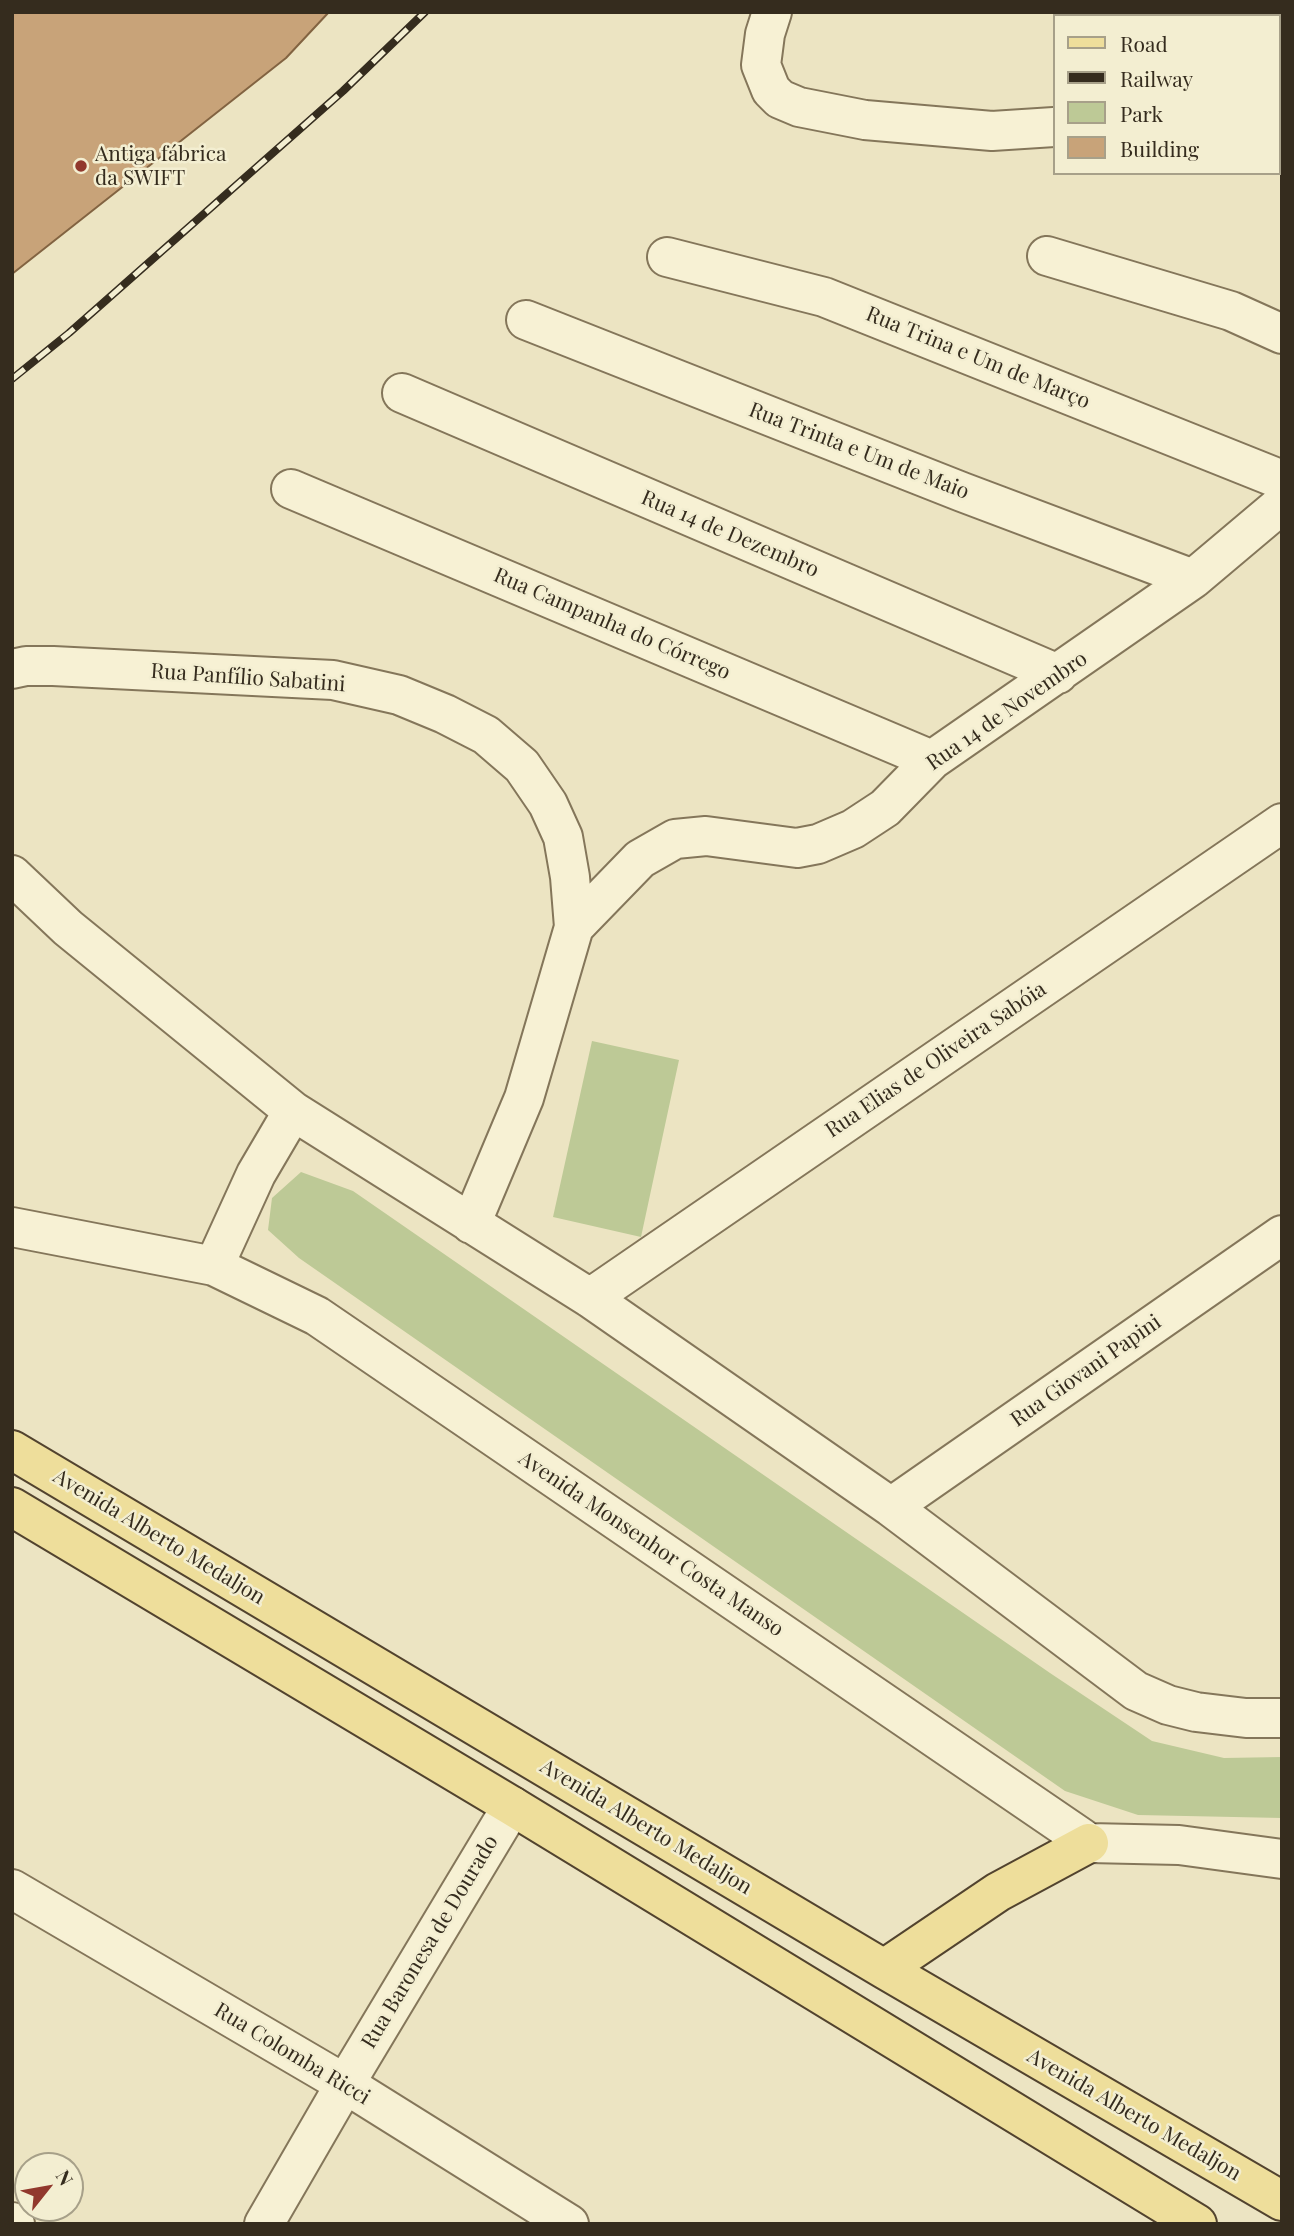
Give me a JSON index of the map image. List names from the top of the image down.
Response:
{
  "streets": {
    "main road": ["Avenida Alberto Medaljon"],
    "street": [
      "Rua Trina e Um de Março",
      "Rua Trinta e Um de Maio",
      "Rua 14 de Dezembro",
      "Rua Campanha do Córrego",
      "Rua Panfílio Sabatini",
      "Rua 14 de Novembro",
      "Rua Elias de Oliveira Sabóia",
      "Rua Giovani Papini",
      "Avenida Monsenhor Costa Manso",
      "Rua Baronesa de Dourado",
      "Rua Colomba Ricci"
    ]
  },
  "crossings": [
    ["Rua Trinta e Um de Maio", "Rua 14 de Novembro"],
    ["Rua 14 de Dezembro", "Rua 14 de Novembro"],
    ["Rua Campanha do Córrego", "Rua 14 de Novembro"],
    ["Rua Panfílio Sabatini", "Rua 14 de Novembro"],
    ["Rua Baronesa de Dourado", "Rua Colomba Ricci"]
  ],
  "places": ["Antiga fábrica da SWIFT"],
  "legend": [
    "Road",
    "Railway",
    "Park",
    "Building"
  ],
  "north": "top right"
}
